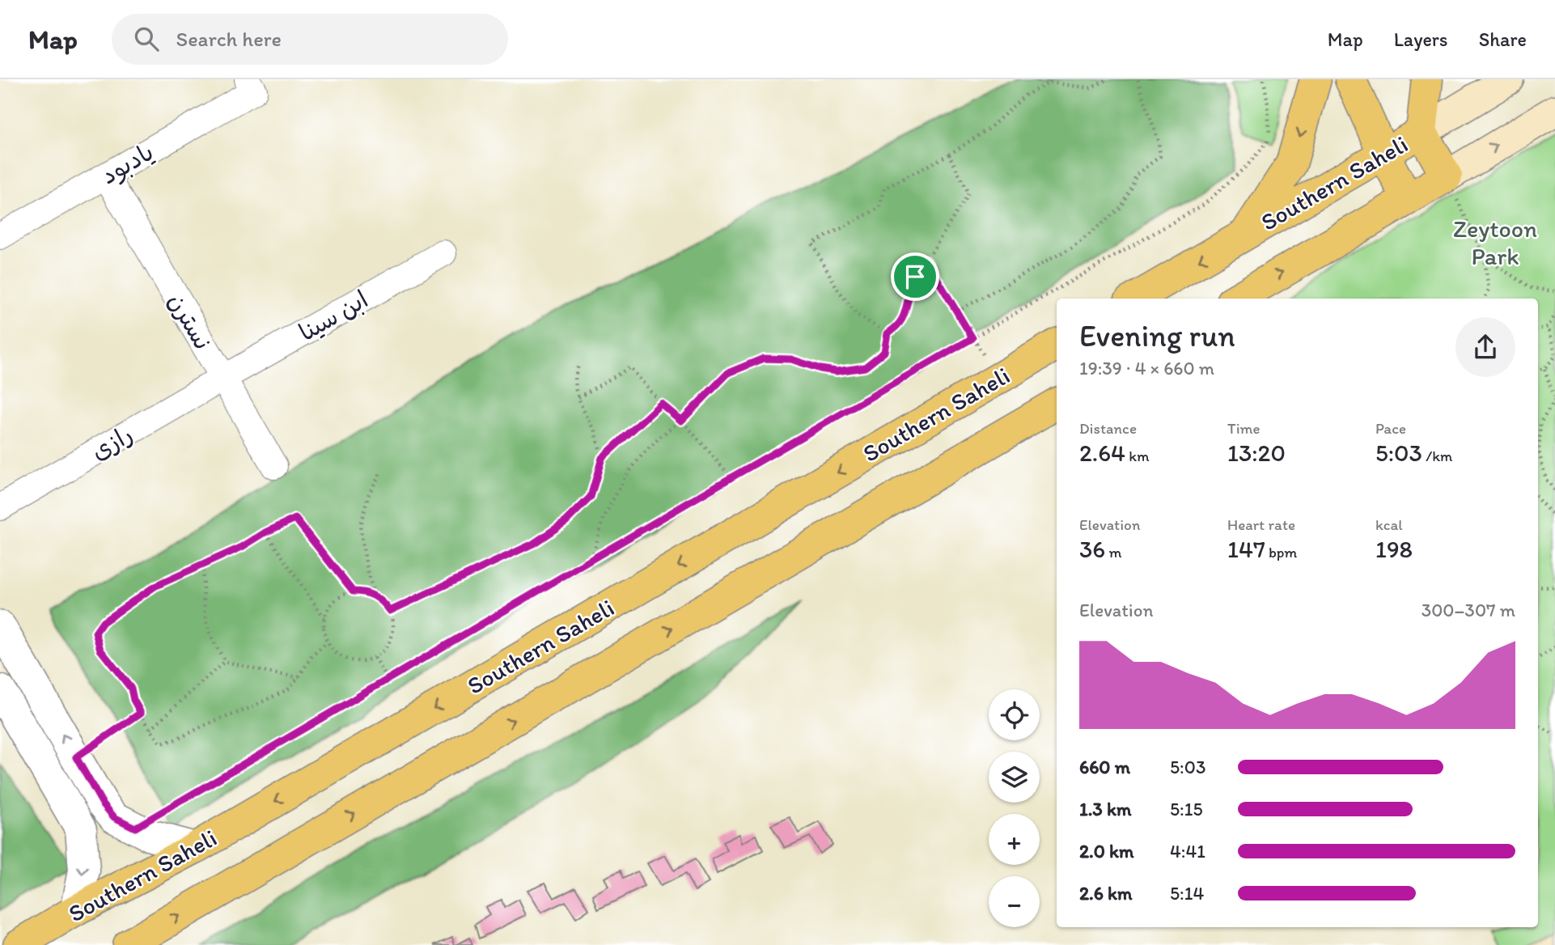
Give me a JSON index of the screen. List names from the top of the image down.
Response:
{
  "streets": {
    "main road": ["Southern Saheli"],
    "street": [
      "یادبود",
      "ابن سینا",
      "نسترن",
      "رازی"
    ]
  },
  "crossings": [
    ["یادبود", "نسترن"],
    ["ابن سینا", "نسترن"],
    ["ابن سینا", "رازی"],
    ["نسترن", "رازی"]
  ],
  "parks": ["Zeytoon Park"],
  "page": {
    "header": "Map",
    "search": "Search here",
    "nav": ["Map", "Layers", "Share"],
    "heading": ["Evening run", "19:39 · 4 × 660 m"],
    "stats": [
      ["Distance", "2.64 km"],
      ["Time", "13:20"],
      ["Pace", "5:03 /km"],
      ["Elevation", "36 m"],
      ["Heart rate", "147 bpm"],
      ["kcal", "198"]
    ],
    "chart": ["Elevation", "300–307 m"],
    "map_buttons": ["+", "−"],
    "list": [
      {
        "name": "660 m",
        "note": "5:03"
      },
      {
        "name": "1.3 km",
        "note": "5:15"
      },
      {
        "name": "2.0 km",
        "note": "4:41"
      },
      {
        "name": "2.6 km",
        "note": "5:14"
      }
    ]
  }
}
